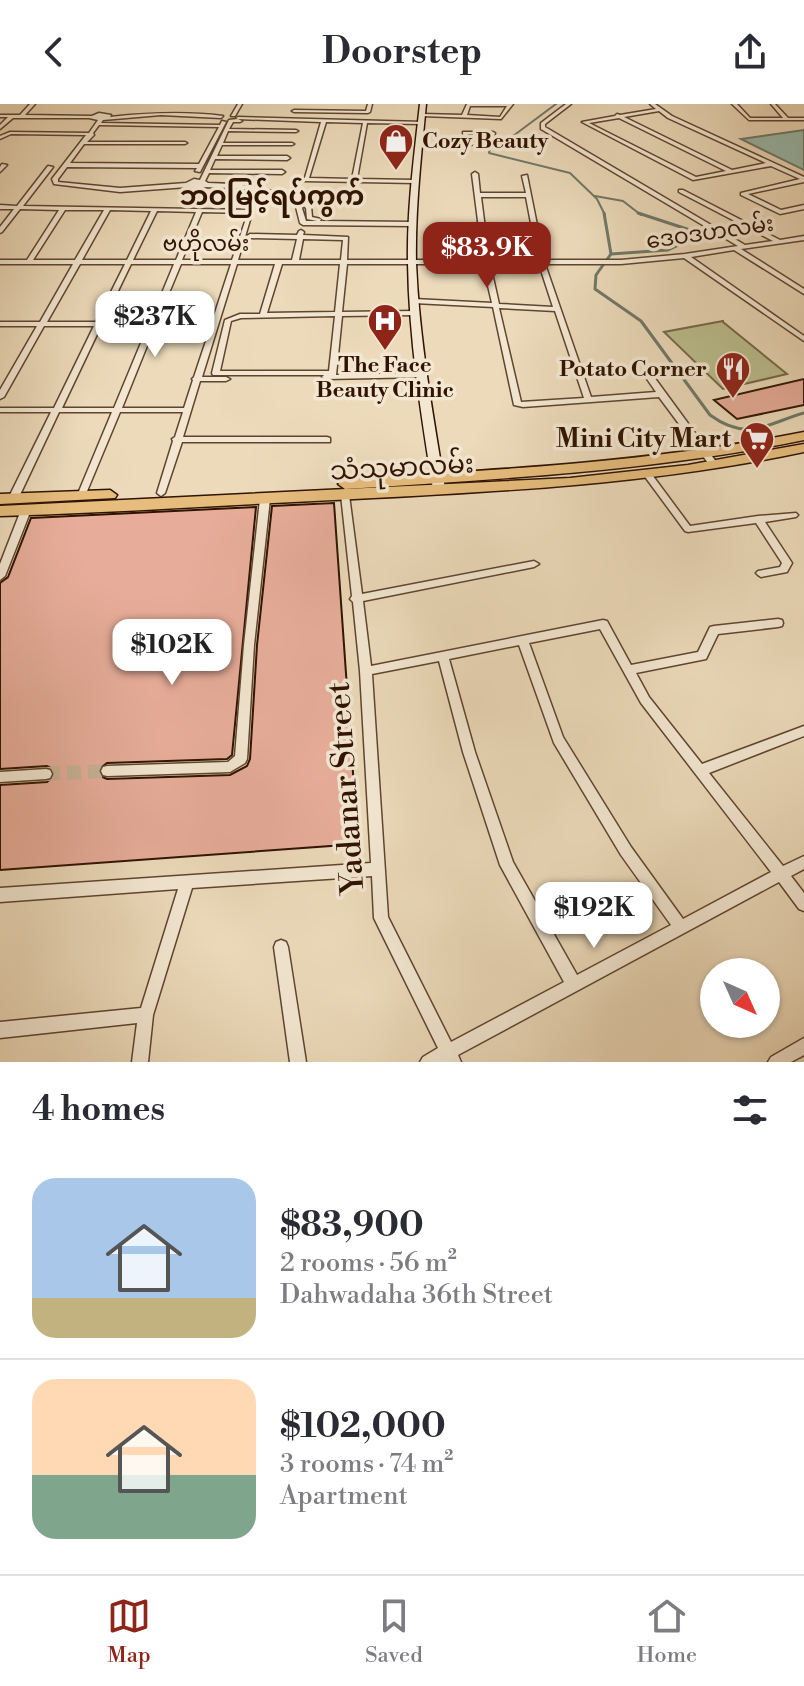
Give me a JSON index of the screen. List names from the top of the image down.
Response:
{
  "streets": {
    "main road": ["သံသုမာလမ်း"],
    "street": ["ဒေဝဒဟလမ်း", "ဗဟိုလမ်း", "Yadanar Street"]
  },
  "crossings": [
    ["ဒေဝဒဟလမ်း", "ဗဟိုလမ်း"],
    ["သံသုမာလမ်း", "Yadanar Street"]
  ],
  "districts": ["ဘဝမြင့်ရပ်ကွက်"],
  "places": {
    "shop": ["Cozy Beauty"],
    "hospital": ["The Face Beauty Clinic"],
    "restaurant": ["Potato Corner"],
    "supermarket": ["Mini City Mart"]
  },
  "north": "bottom right",
  "page": {
    "header": "Doorstep",
    "price": [
      "$83.9K",
      "$237K",
      "$102K",
      "$192K"
    ],
    "heading": "4 homes",
    "list": [
      {
        "name": "$83,900",
        "note": "2 rooms · 56 m² · Dahwadaha 36th Street"
      },
      {
        "name": "$102,000",
        "note": "3 rooms · 74 m² · Apartment"
      }
    ],
    "tabs": ["Map", "Saved", "Home"]
  }
}
